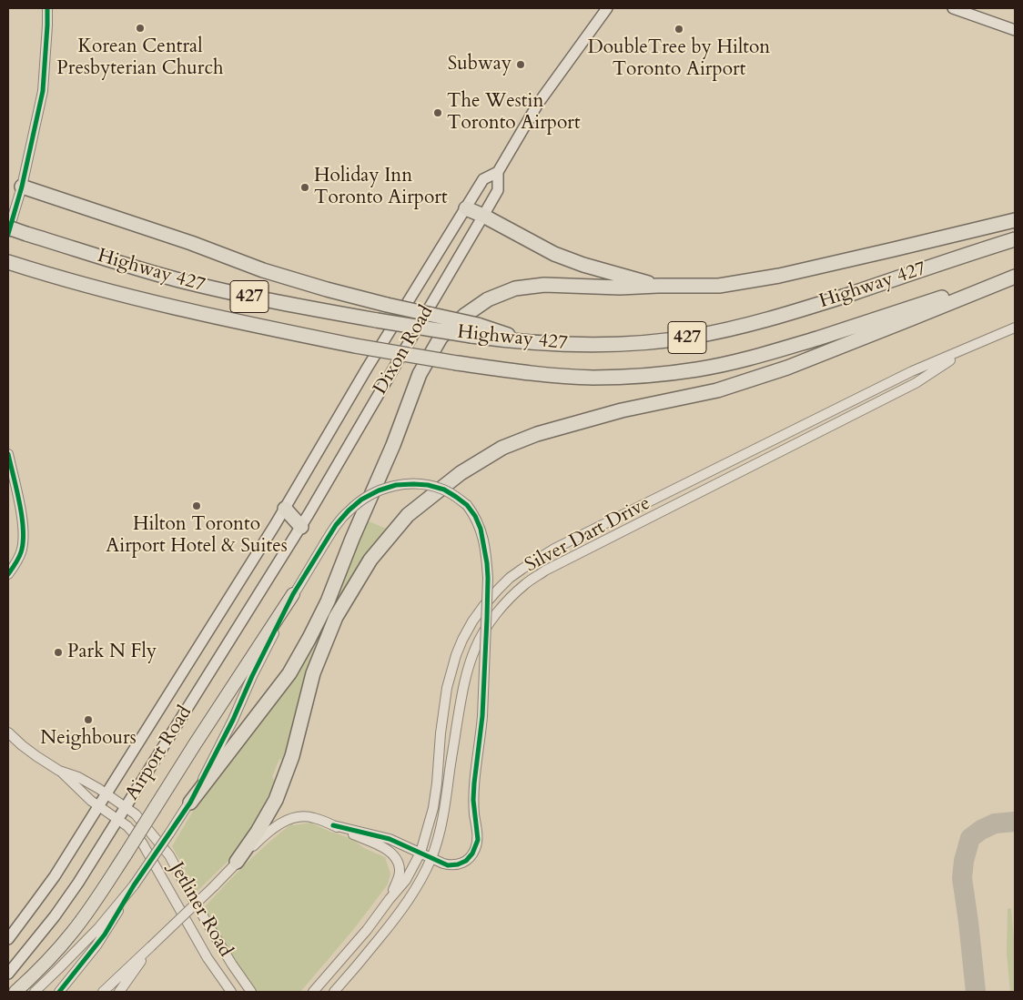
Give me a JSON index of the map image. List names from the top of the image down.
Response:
{
  "streets": {
    "highway": ["Highway 427", "427"],
    "main road": ["Dixon Road", "Airport Road"],
    "street": ["Silver Dart Drive", "Jetliner Road"]
  },
  "crossings": [
    ["Dixon Road", "Airport Road"],
    ["Airport Road", "Jetliner Road"]
  ],
  "places": [
    "Korean Central Presbyterian Church",
    "DoubleTree by Hilton Toronto Airport",
    "Subway",
    "The Westin Toronto Airport",
    "Holiday Inn Toronto Airport",
    "Hilton Toronto Airport Hotel & Suites",
    "Park N Fly",
    "Neighbours"
  ]
}
